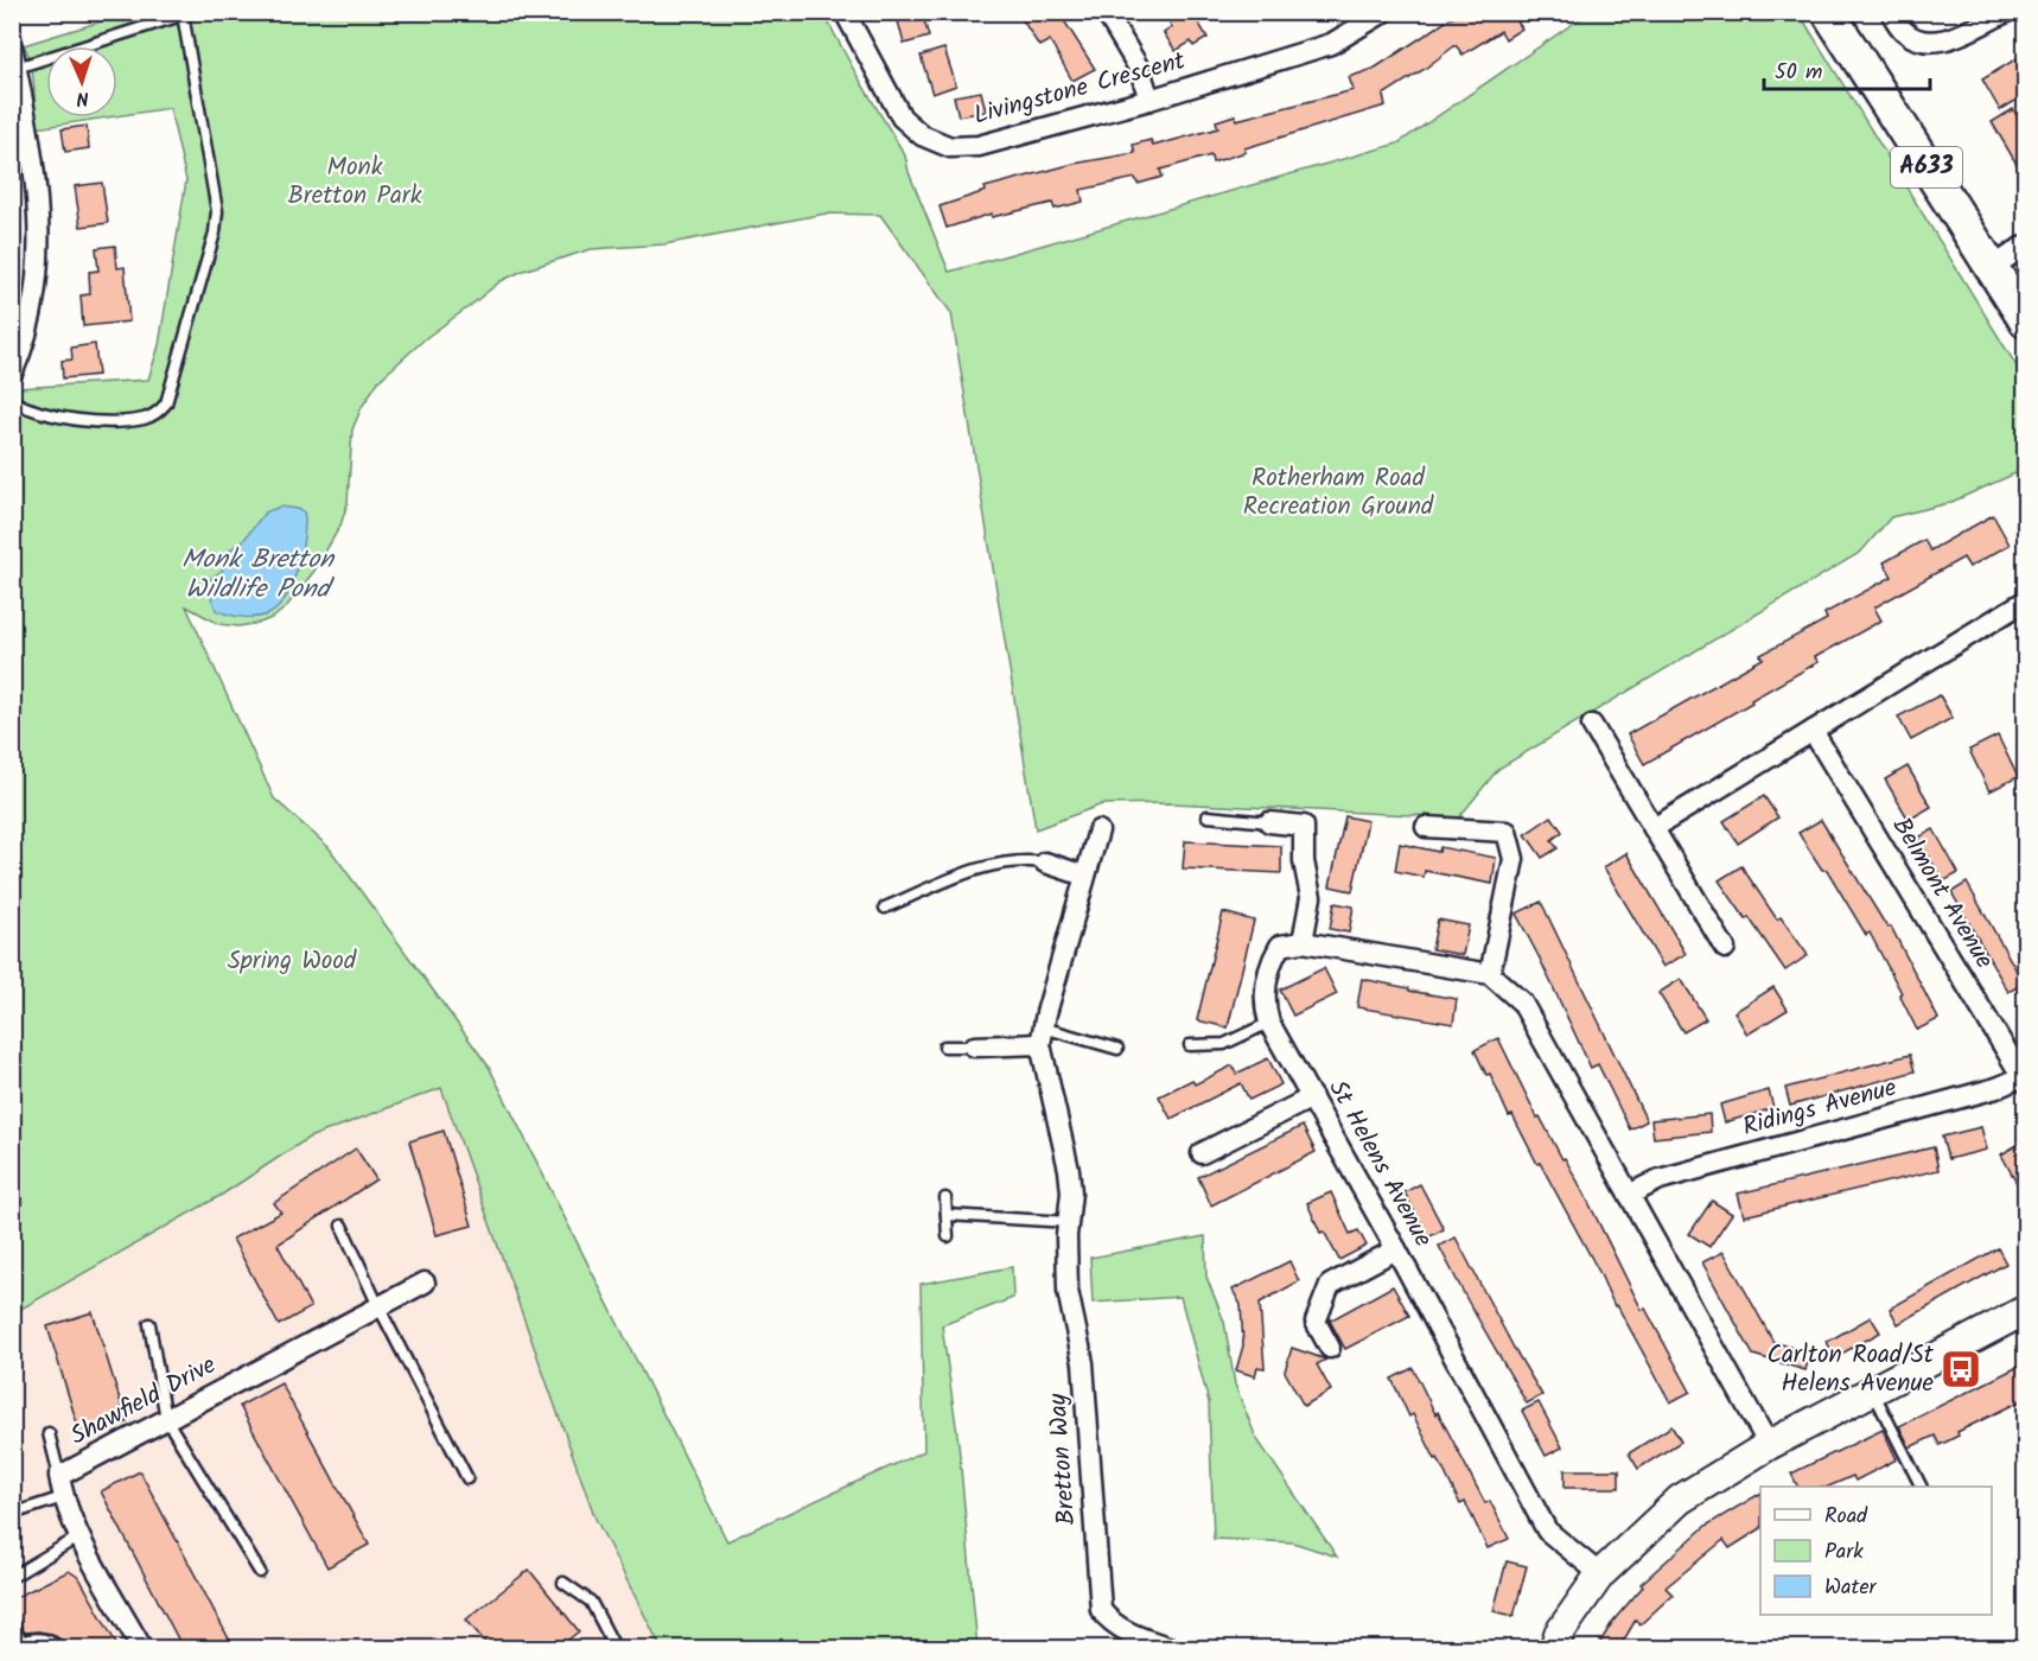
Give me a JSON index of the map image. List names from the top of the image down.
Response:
{
  "streets": {
    "main road": ["A633"],
    "street": [
      "Livingstone Crescent",
      "Belmont Avenue",
      "Ridings Avenue",
      "St Helens Avenue",
      "Shawfield Drive",
      "Bretton Way"
    ]
  },
  "crossings": [
    ["Belmont Avenue", "Ridings Avenue"]
  ],
  "water": ["Monk Bretton Wildlife Pond"],
  "parks": ["Monk Bretton Park", "Rotherham Road Recreation Ground", "Spring Wood"],
  "places": {
    "bus stop": ["Carlton Road/St Helens Avenue"]
  },
  "legend": ["Road", "Park", "Water"],
  "scale_bar": "50 m",
  "north": "bottom"
}
